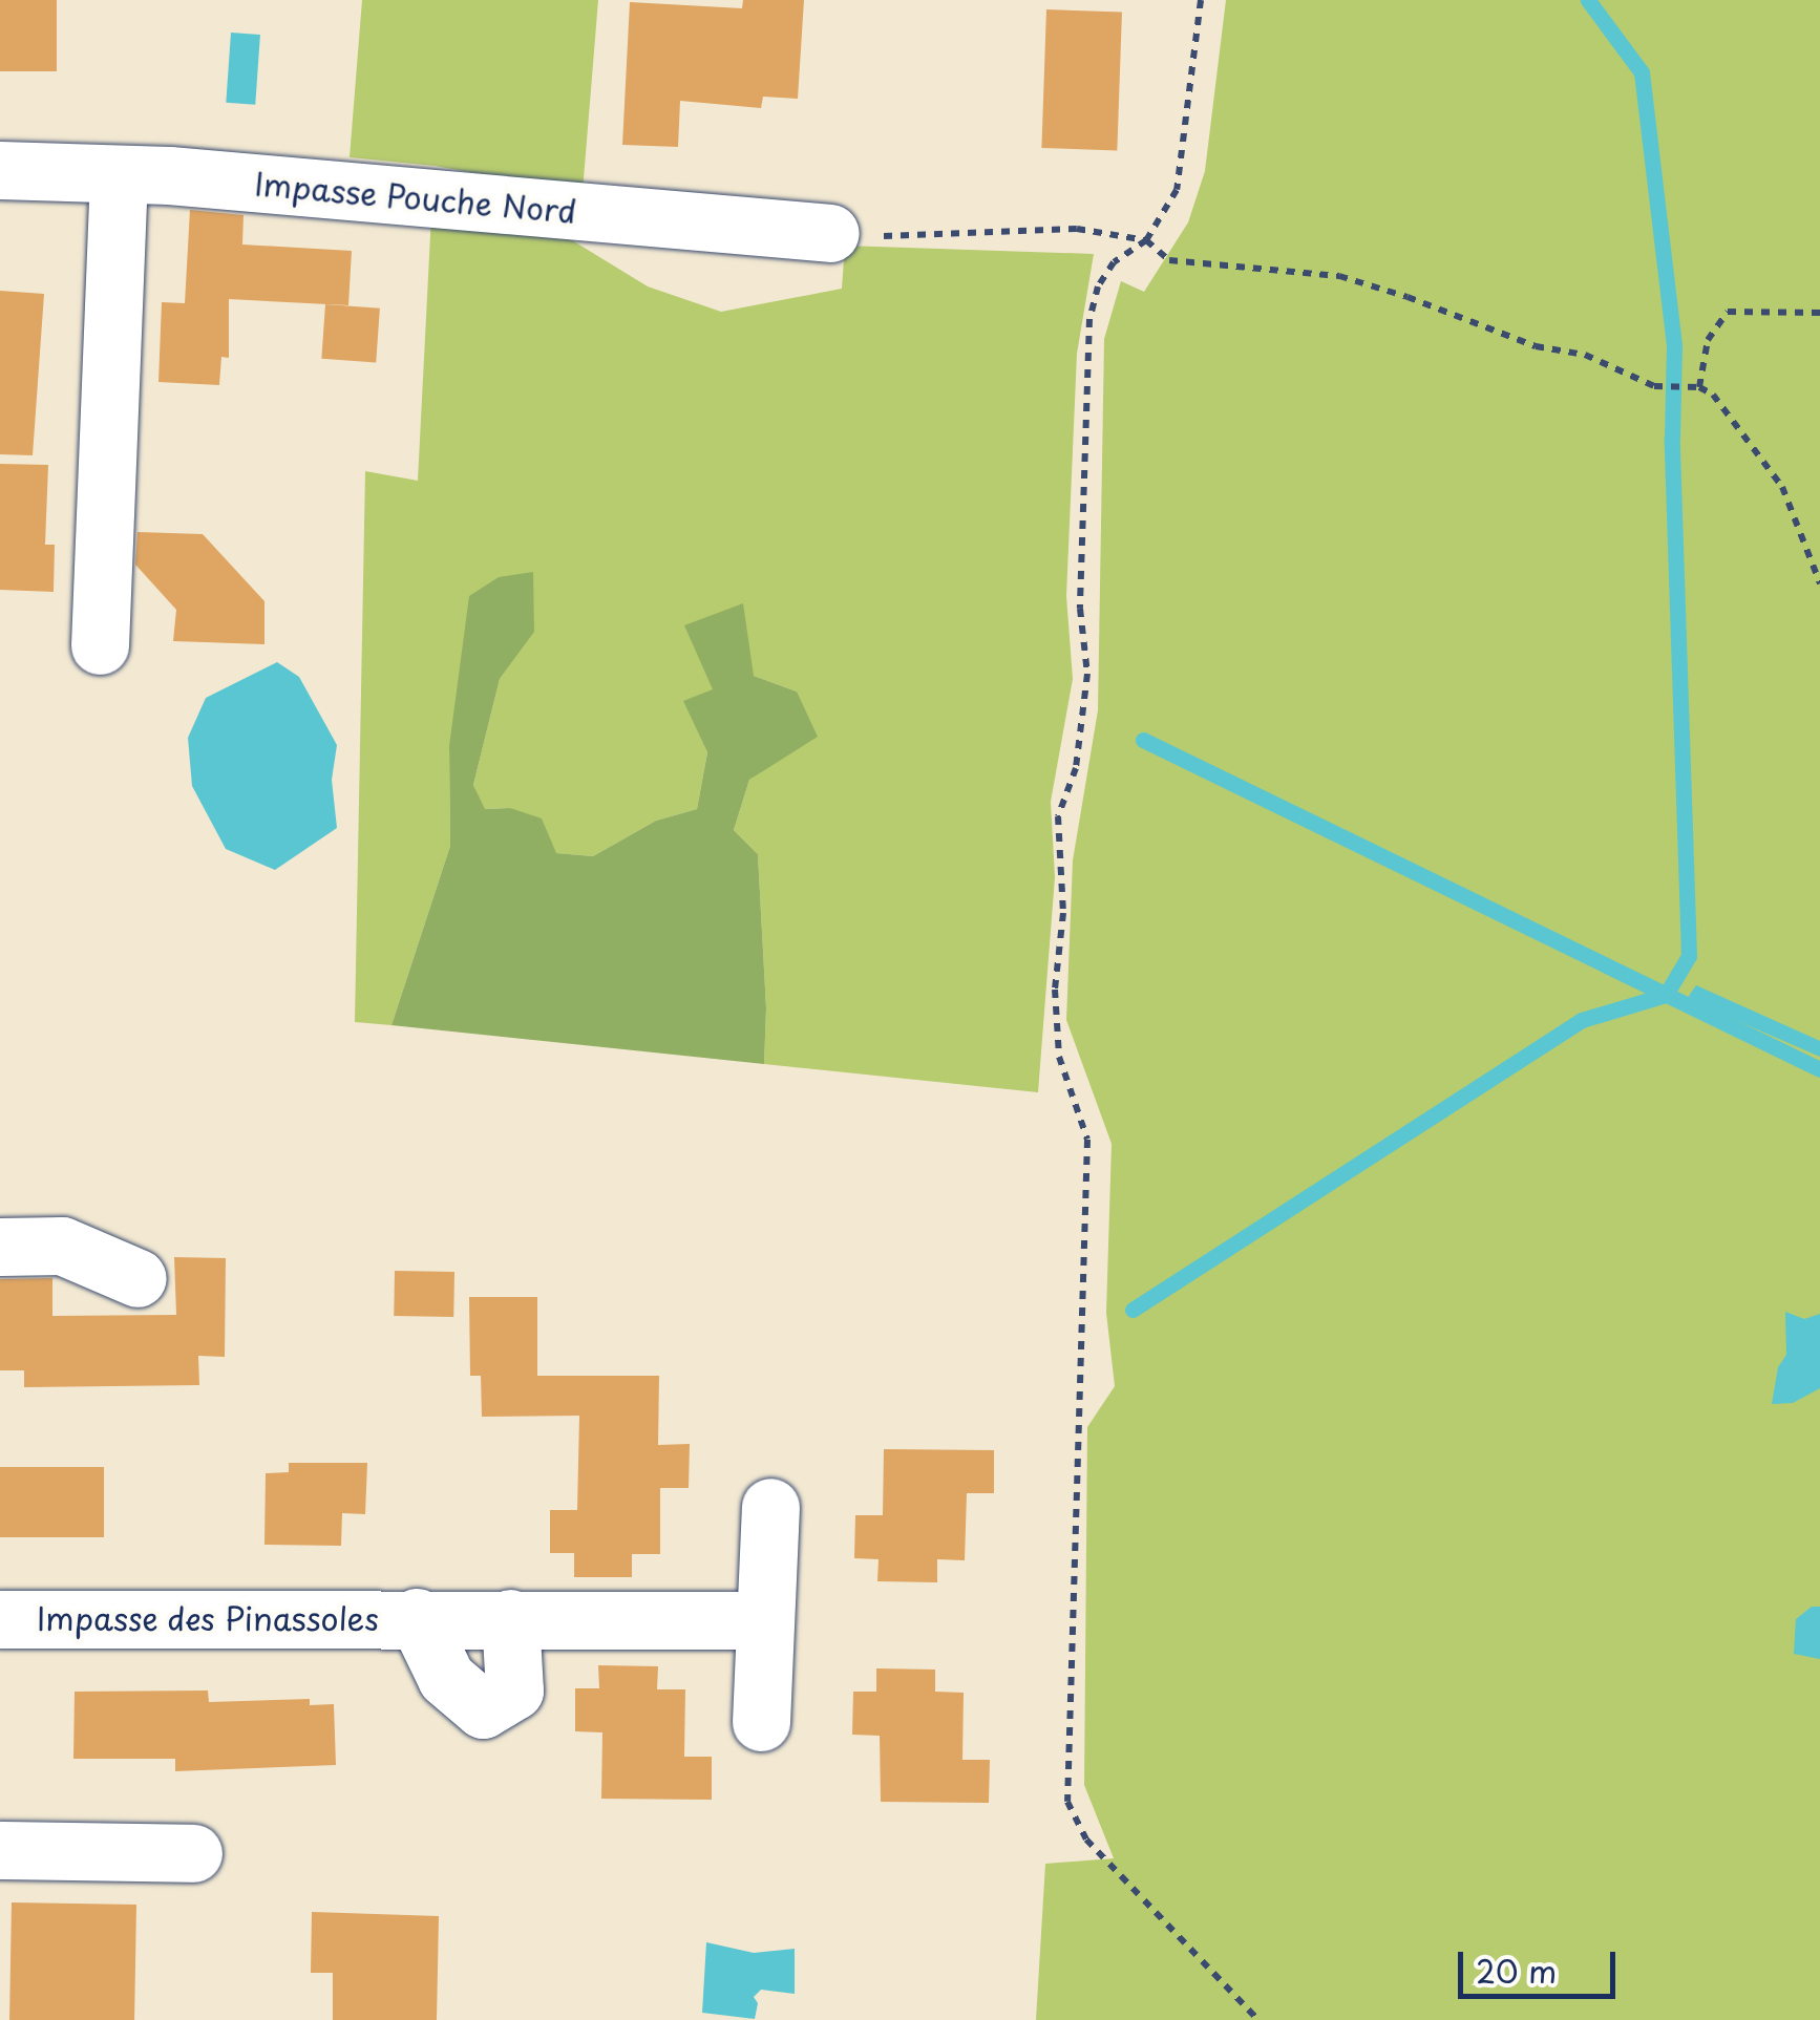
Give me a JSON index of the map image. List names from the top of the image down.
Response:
{
  "streets": {
    "street": ["Impasse Pouche Nord", "Impasse des Pinassoles"]
  },
  "scale_bar": "20 m"
}
